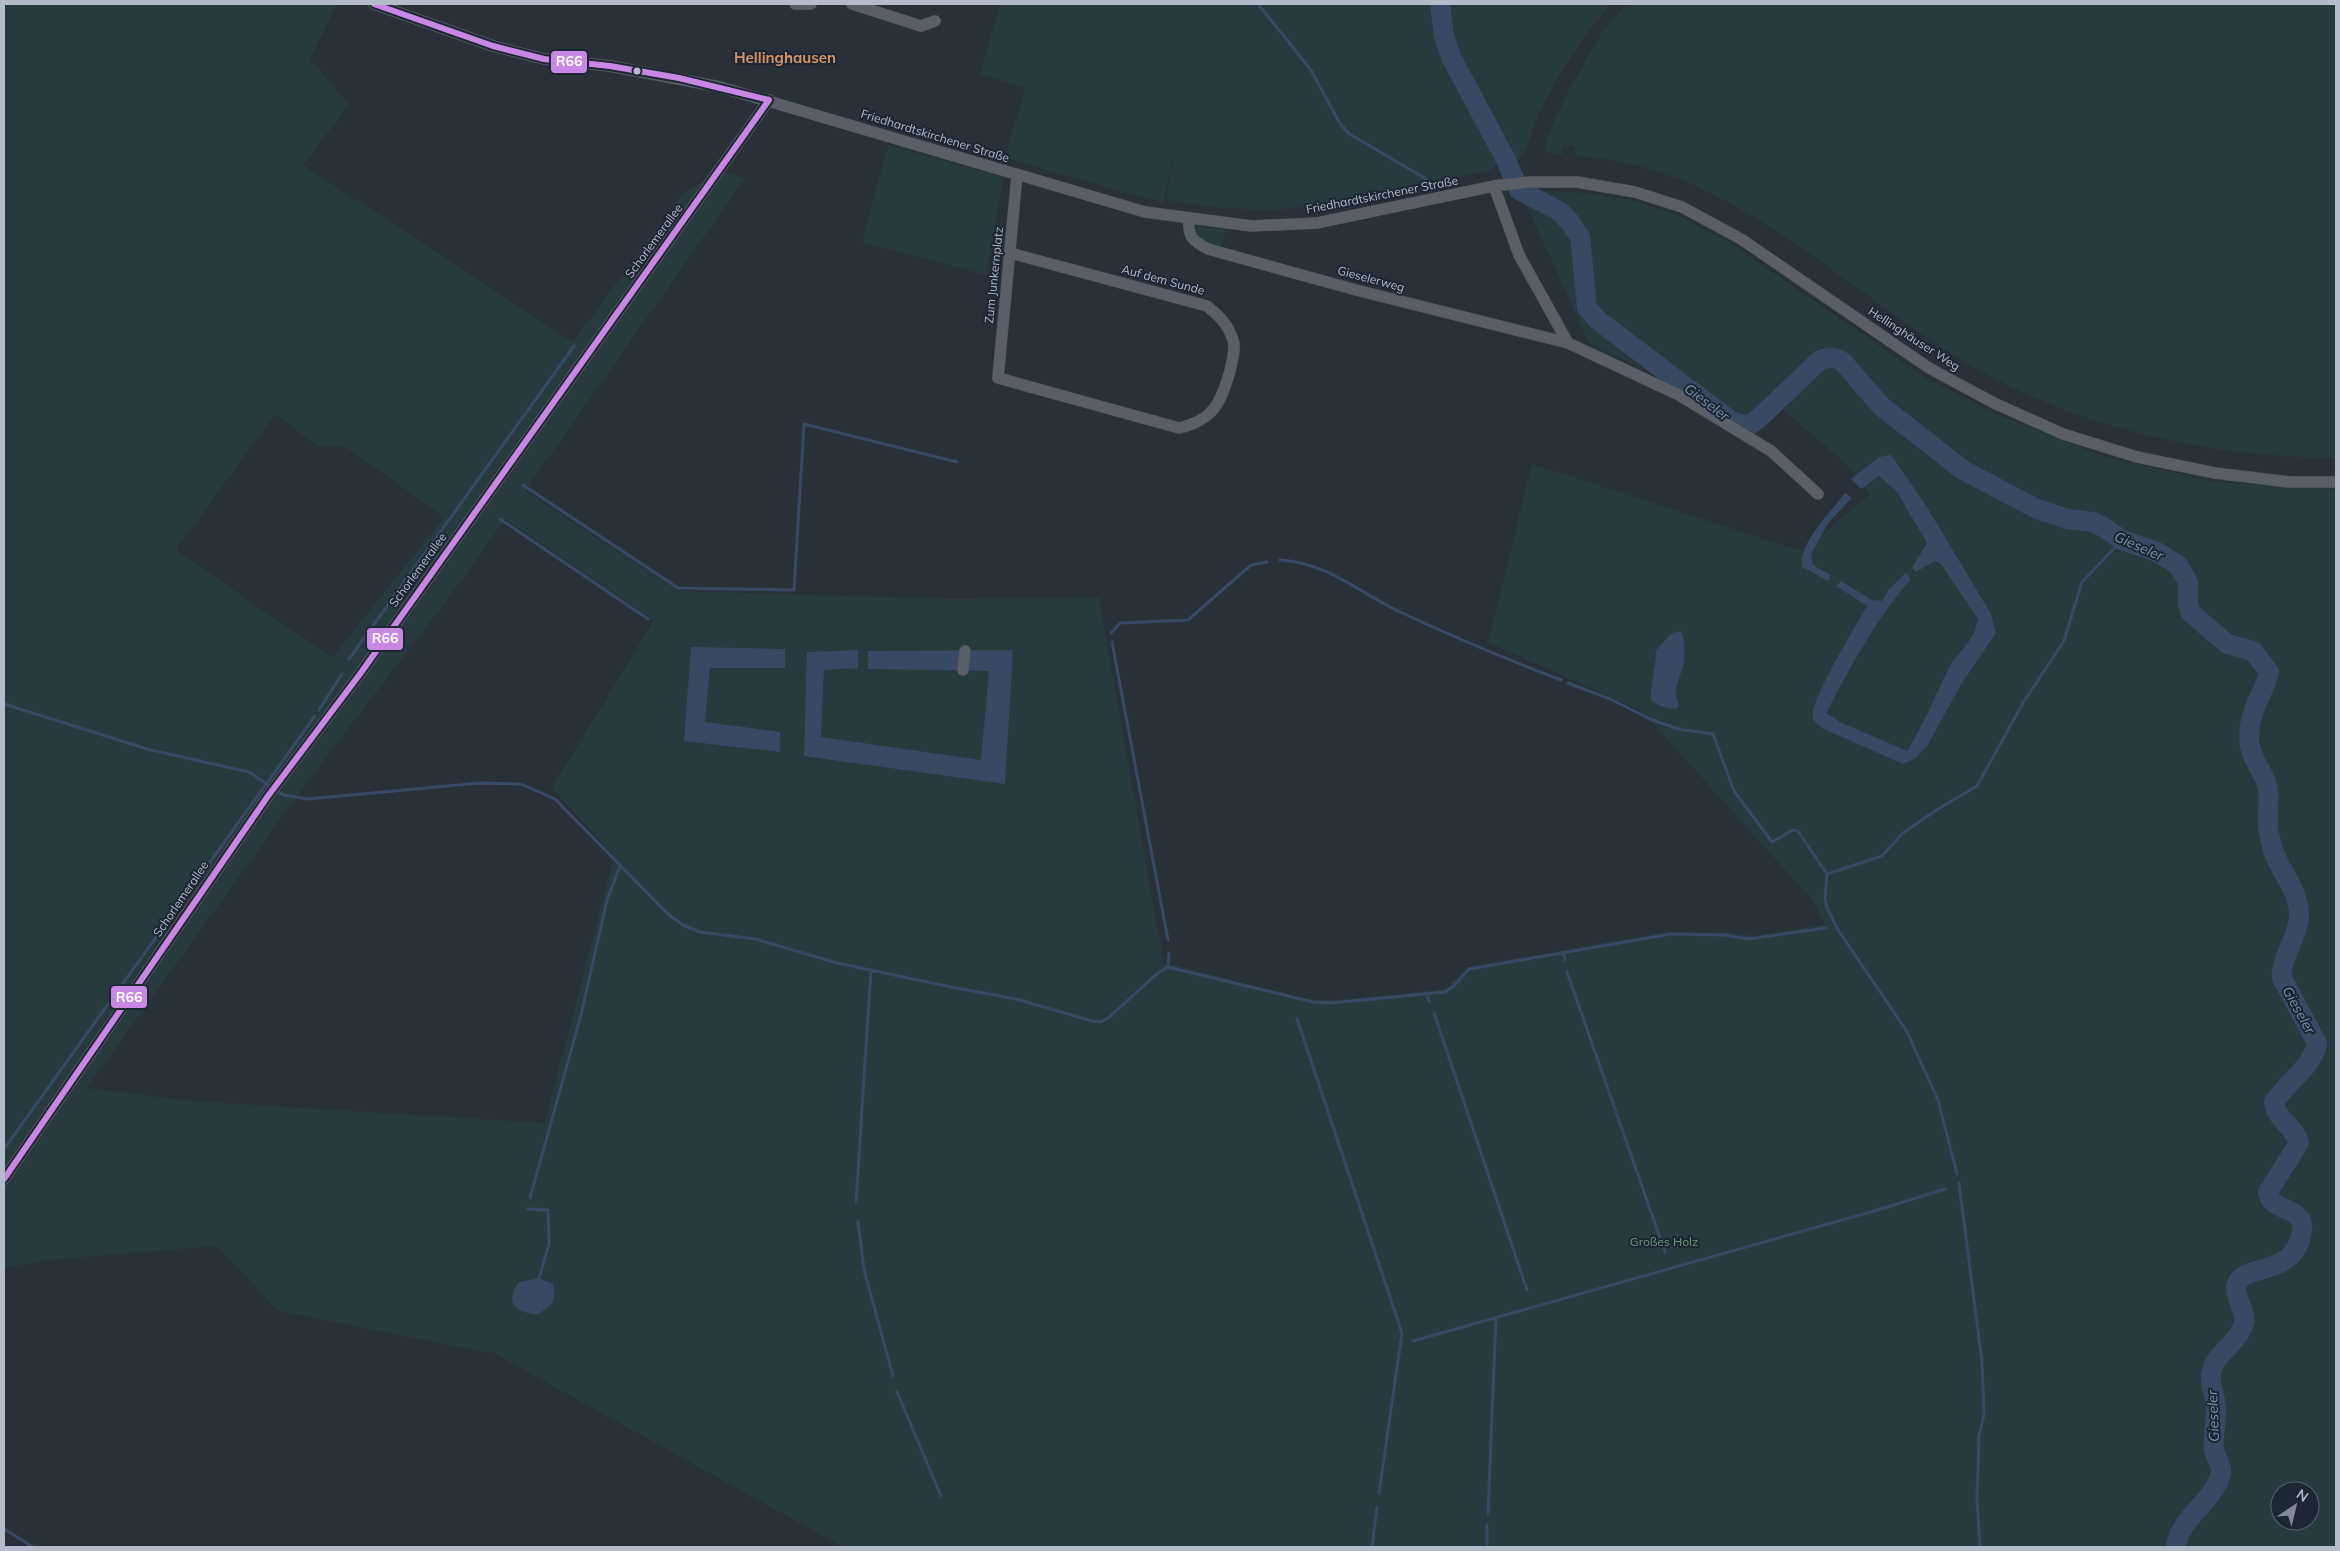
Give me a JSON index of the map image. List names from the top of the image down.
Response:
{
  "streets": {
    "street": [
      "Friedhardtskirchener Straße",
      "Schorlemerallee",
      "Zum Junkernplatz",
      "Gieselerweg",
      "Auf dem Sunde",
      "Hellinghäuser Weg"
    ]
  },
  "crossings": [
    ["Friedhardtskirchener Straße", "Schorlemerallee"],
    ["Friedhardtskirchener Straße", "Zum Junkernplatz"],
    ["Friedhardtskirchener Straße", "Gieselerweg"],
    ["Friedhardtskirchener Straße", "Hellinghäuser Weg"],
    ["Zum Junkernplatz", "Auf dem Sunde"]
  ],
  "districts": ["Hellinghausen"],
  "water": ["Gieseler"],
  "parks": ["Großes Holz"],
  "lines": ["transit line R66"],
  "north": "top right"
}
